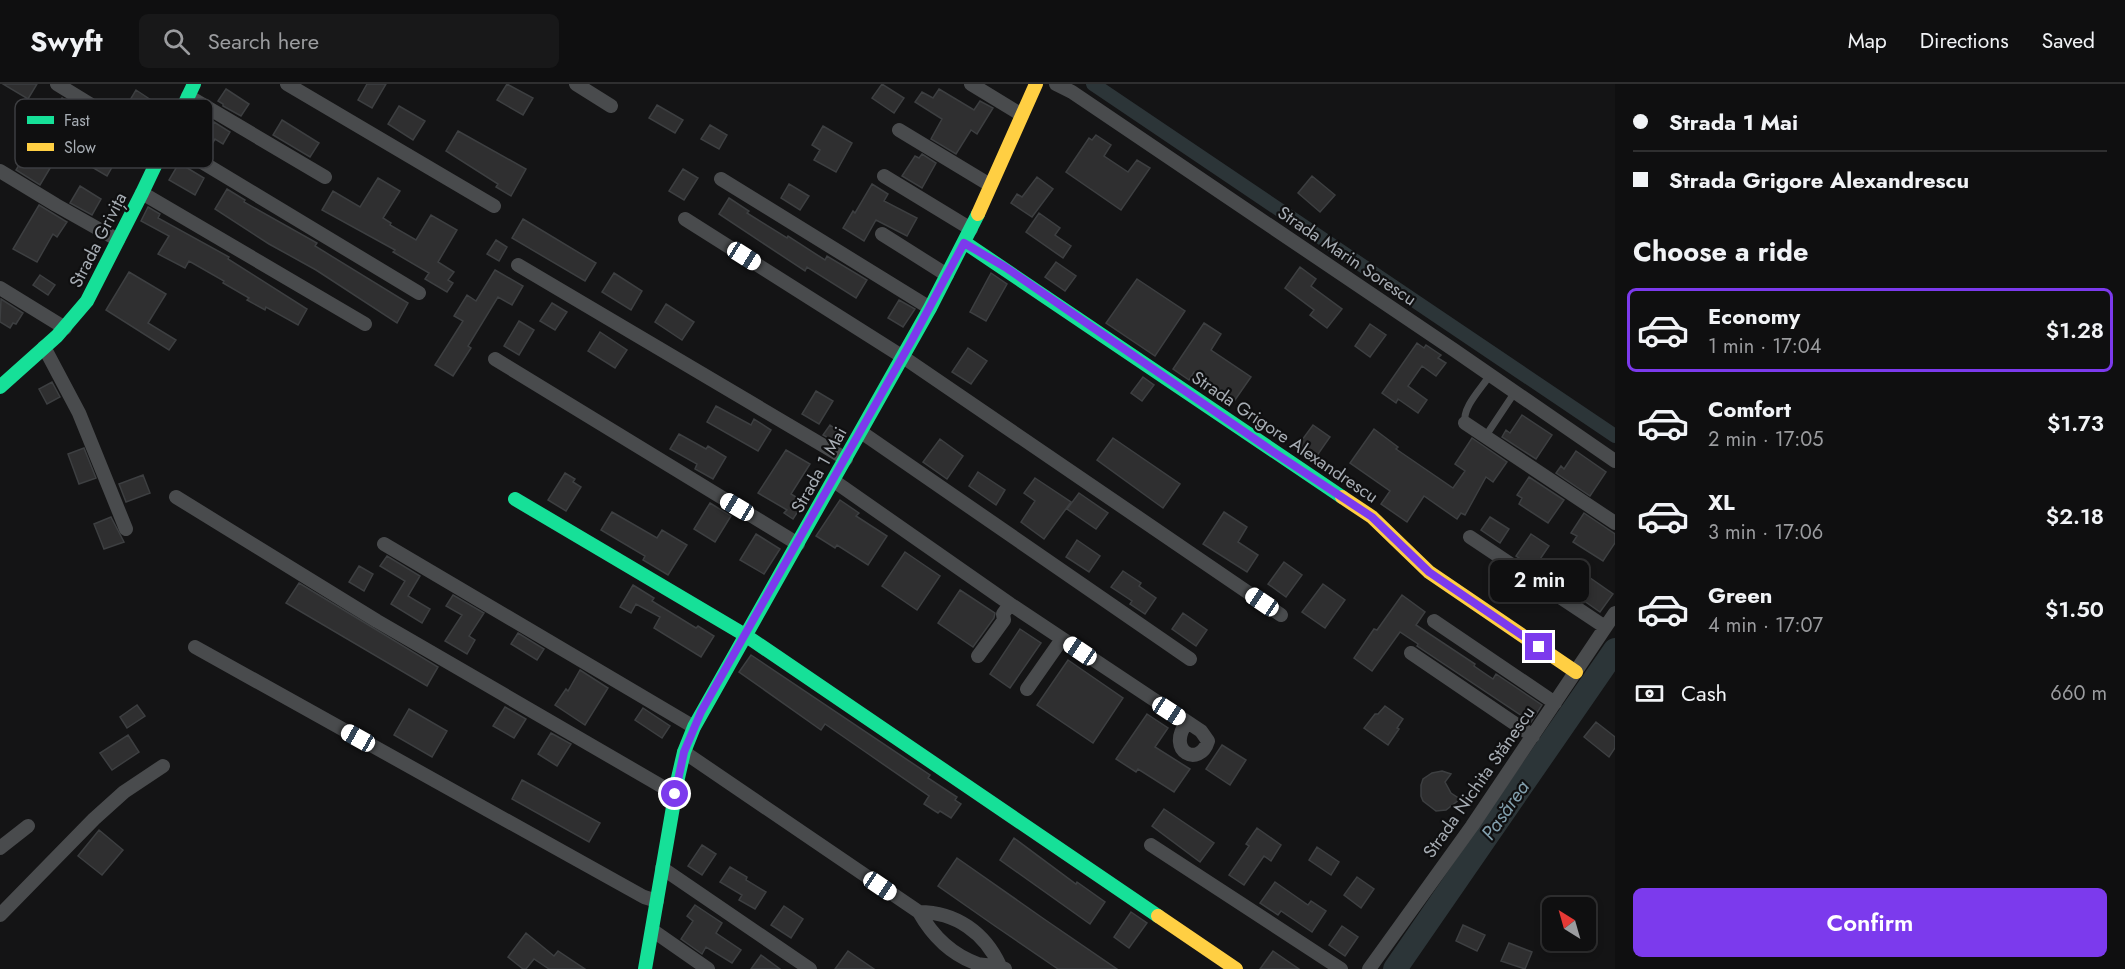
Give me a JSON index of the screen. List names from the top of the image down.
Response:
{
  "streets": {
    "street": [
      "Strada Grivița",
      "Strada Marin Sorescu",
      "Strada Grigore Alexandrescu",
      "Strada 1 Mai",
      "Strada Nichita Stănescu"
    ]
  },
  "crossings": [
    ["Strada Grigore Alexandrescu", "Strada 1 Mai"],
    ["Strada Grigore Alexandrescu", "Strada Nichita Stănescu"]
  ],
  "water": ["Pasărea"],
  "legend": ["Fast", "Slow"],
  "north": "top left",
  "page": {
    "header": "Swyft",
    "search": "Search here",
    "nav": ["Map", "Directions", "Saved"],
    "banner": ["Strada 1 Mai", "Strada Grigore Alexandrescu"],
    "heading": "Choose a ride",
    "list": [
      {
        "name": "Economy",
        "note": "1 min · 17:04",
        "value": "$1.28"
      },
      {
        "name": "Comfort",
        "note": "2 min · 17:05",
        "value": "$1.73"
      },
      {
        "name": "XL",
        "note": "3 min · 17:06",
        "value": "$2.18"
      },
      {
        "name": "Green",
        "note": "4 min · 17:07",
        "value": "$1.50"
      }
    ],
    "bubble": "2 min",
    "pay": ["Cash", "660 m"],
    "buttons": "Confirm"
  }
}
